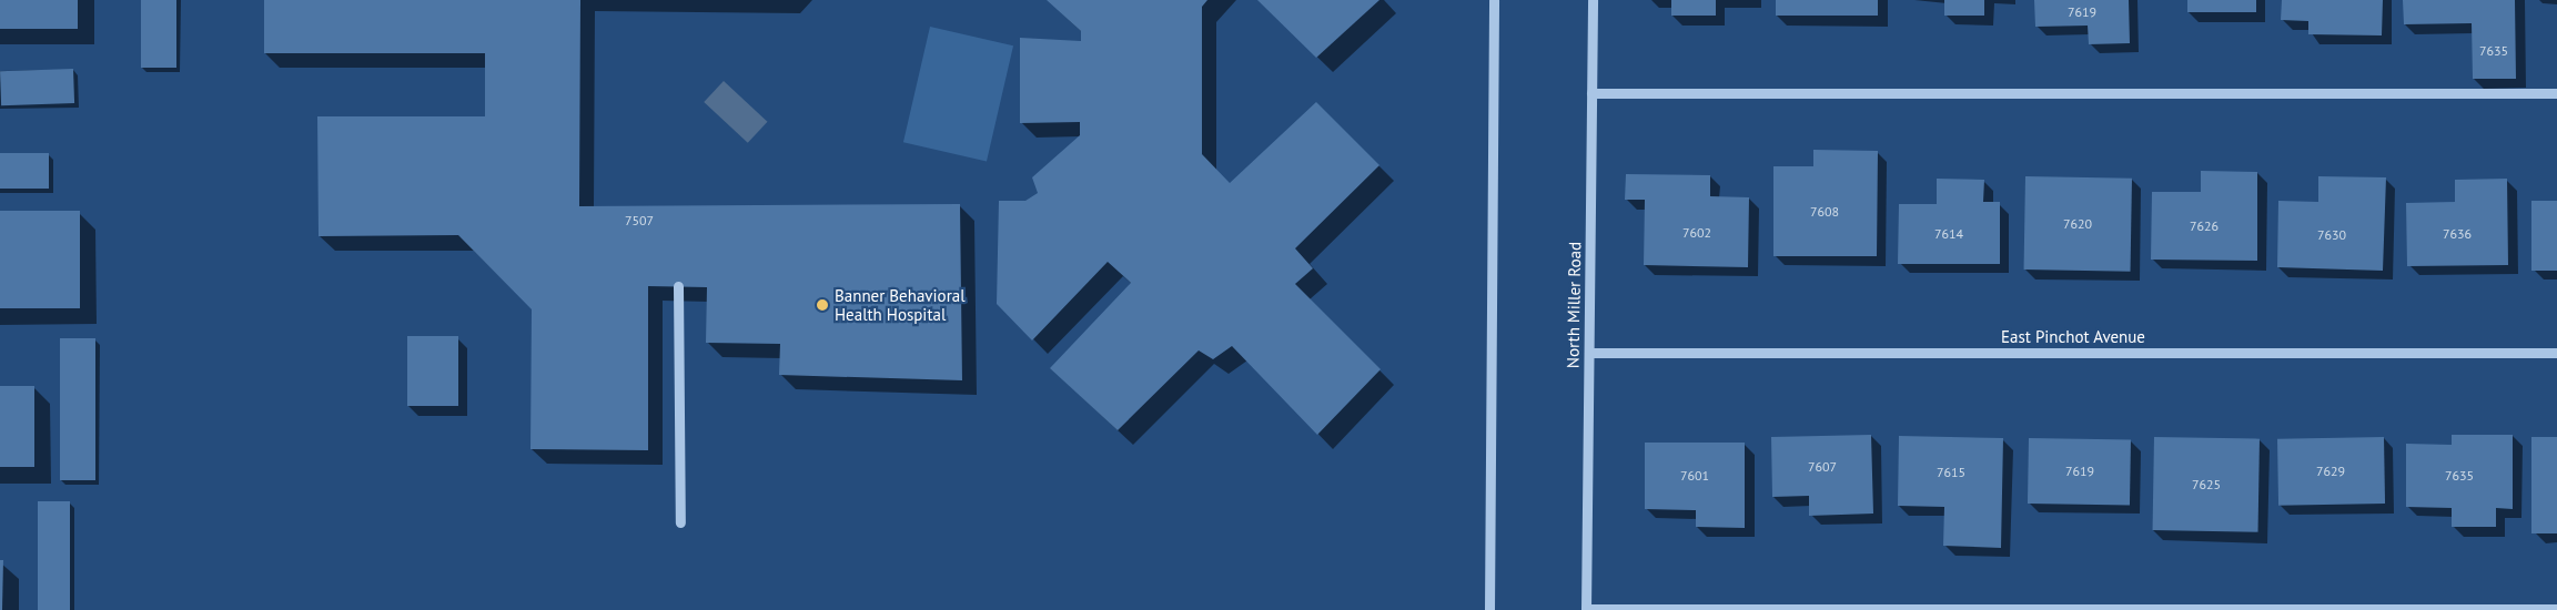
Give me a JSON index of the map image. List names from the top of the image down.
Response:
{
  "streets": {
    "street": ["North Miller Road", "East Pinchot Avenue"]
  },
  "crossings": [
    ["North Miller Road", "East Pinchot Avenue"]
  ],
  "places": ["Banner Behavioral Health Hospital"],
  "house_numbers": [
    "7619",
    "7635",
    "7608",
    "7507",
    "7620",
    "7626",
    "7602",
    "7614",
    "7636",
    "7630",
    "7607",
    "7619",
    "7629",
    "7615",
    "7601",
    "7635",
    "7625"
  ]
}
